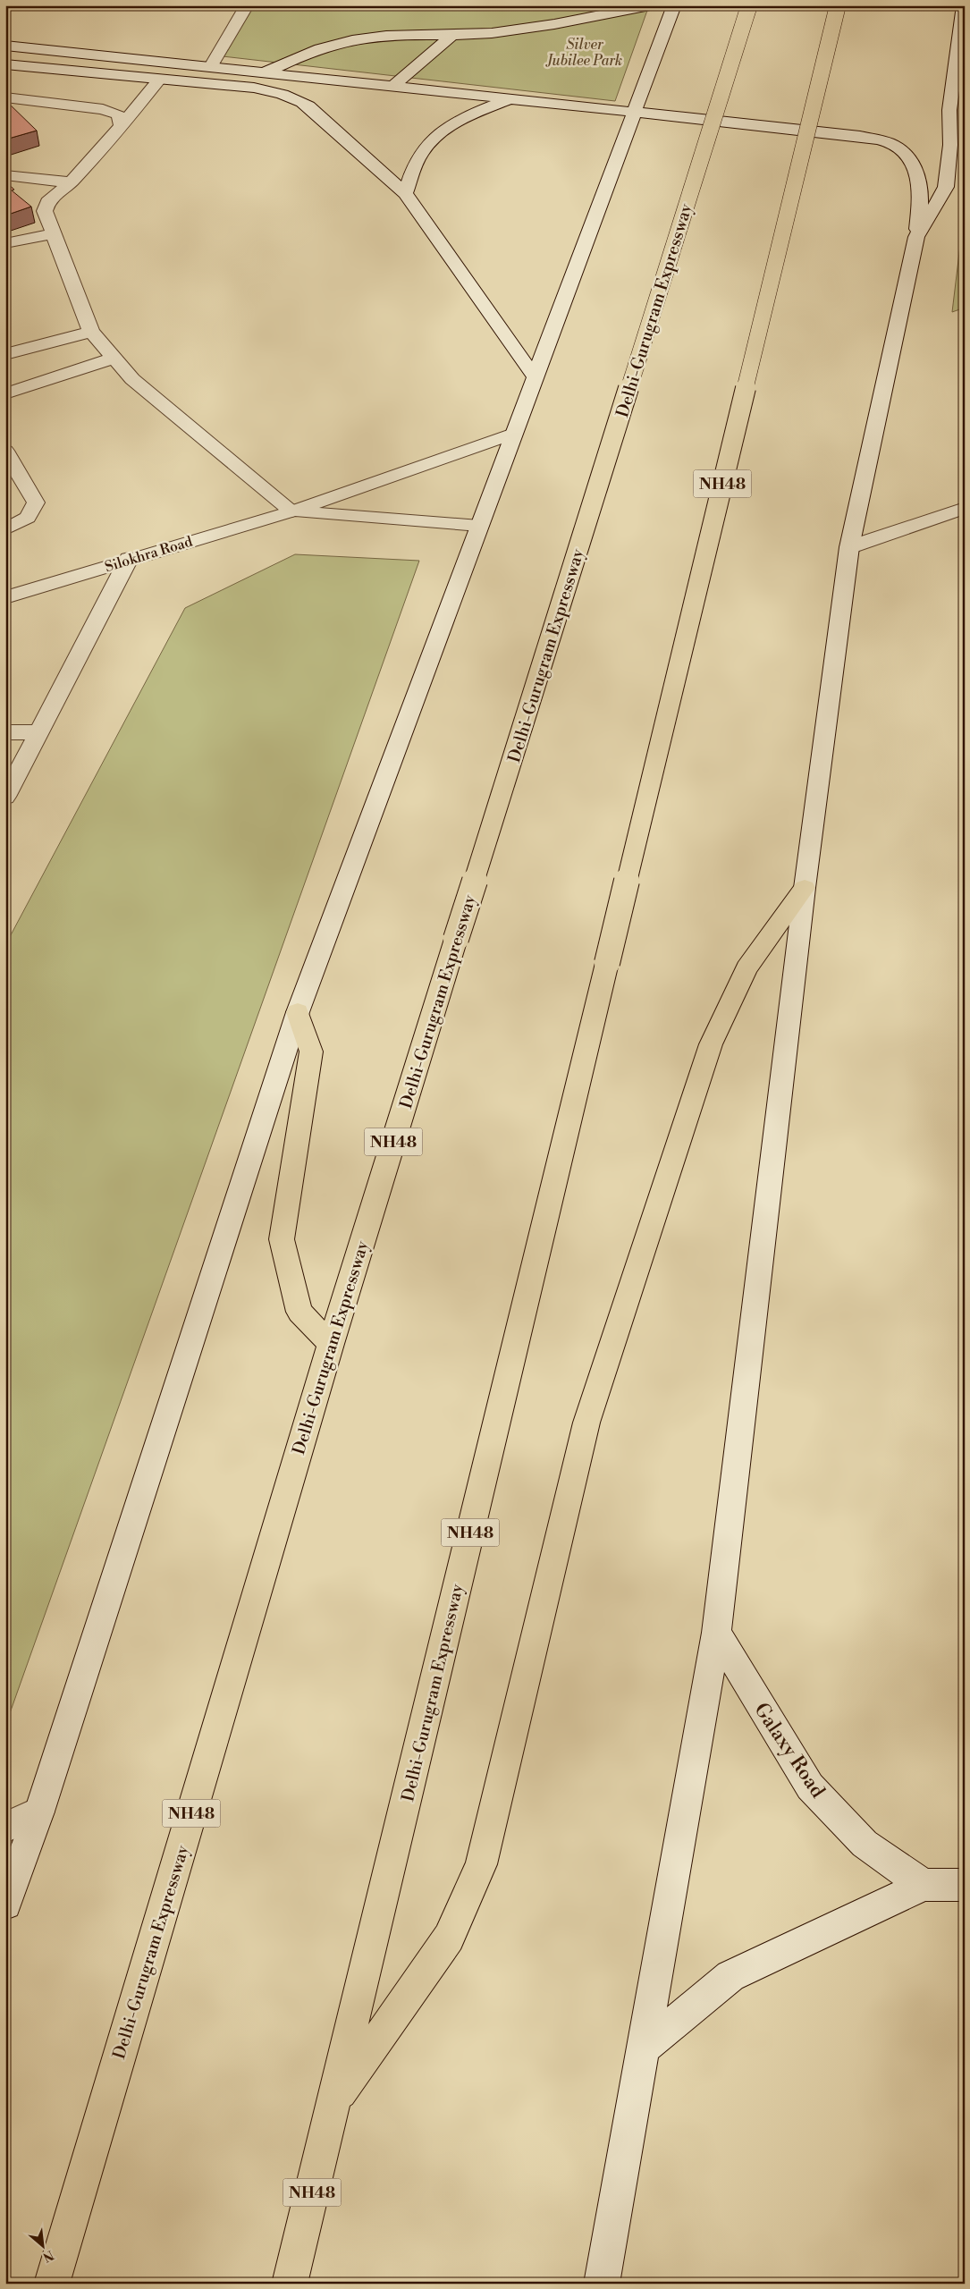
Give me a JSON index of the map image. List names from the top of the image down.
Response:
{
  "streets": {
    "highway": ["Delhi-Gurugram Expressway", "NH48"],
    "main road": ["Silokhra Road", "Galaxy Road"]
  },
  "parks": ["Silver Jubilee Park"],
  "north": "bottom right"
}
